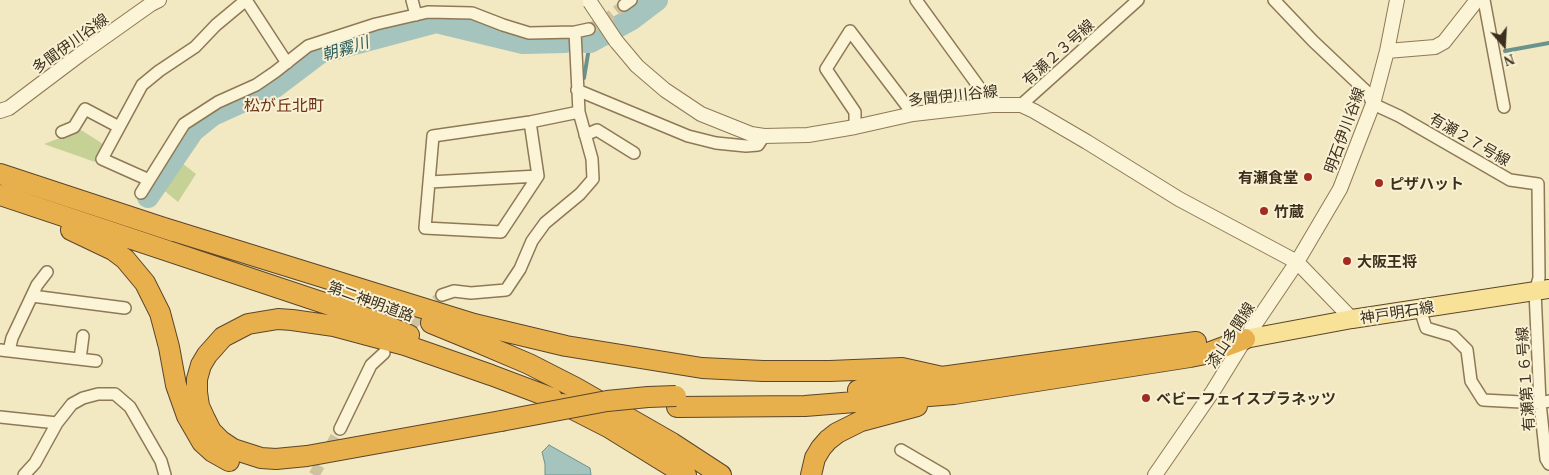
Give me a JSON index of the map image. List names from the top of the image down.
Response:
{
  "streets": {
    "highway": ["第二神明道路"],
    "main road": ["神戸明石線"],
    "street": [
      "多聞伊川谷線",
      "有瀬２３号線",
      "明石伊川谷線",
      "有瀬２７号線",
      "漆山多聞線",
      "有瀬第１６号線"
    ]
  },
  "crossings": [
    ["多聞伊川谷線", "有瀬２３号線"],
    ["多聞伊川谷線", "明石伊川谷線"],
    ["多聞伊川谷線", "神戸明石線"],
    ["多聞伊川谷線", "漆山多聞線"],
    ["明石伊川谷線", "有瀬２７号線"],
    ["明石伊川谷線", "漆山多聞線"],
    ["有瀬２７号線", "神戸明石線"],
    ["有瀬２７号線", "有瀬第１６号線"],
    ["神戸明石線", "漆山多聞線"],
    ["神戸明石線", "有瀬第１６号線"]
  ],
  "districts": ["松が丘北町"],
  "water": ["朝霧川"],
  "places": [
    "有瀬食堂",
    "ピザハット",
    "竹蔵",
    "大阪王将",
    "ベビーフェイスプラネッツ"
  ],
  "north": "bottom"
}
